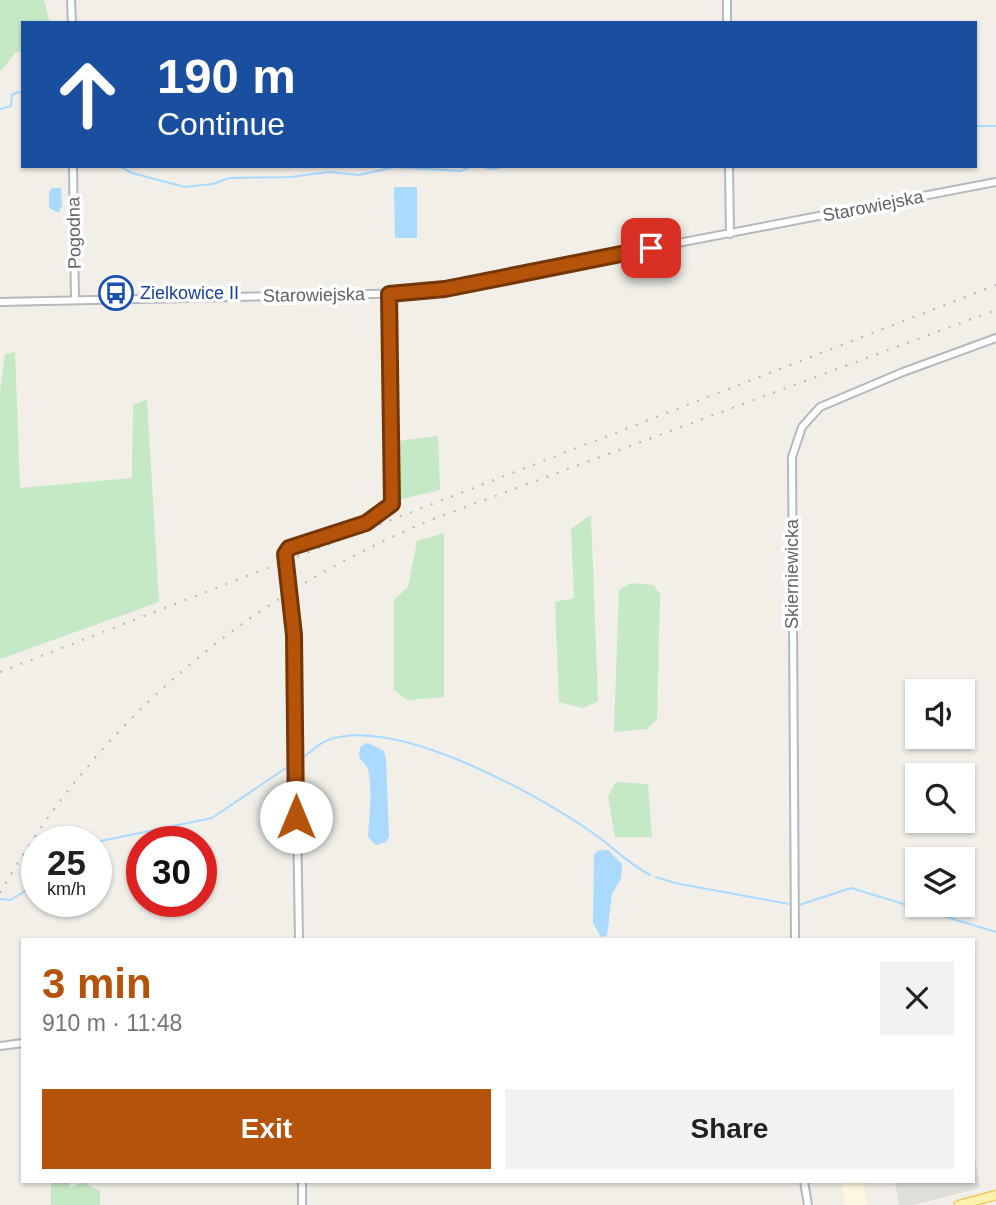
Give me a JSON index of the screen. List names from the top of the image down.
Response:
{
  "streets": {
    "street": ["Starowiejska", "Pogodna", "Skierniewicka"]
  },
  "crossings": [
    ["Starowiejska", "Pogodna"]
  ],
  "places": {
    "bus stop": ["Zielkowice II"]
  },
  "page": {
    "turn": ["190 m", "Continue"],
    "speed": "25 km/h",
    "limit": "30",
    "heading": ["3 min", "910 m · 11:48"],
    "buttons": ["Exit", "Share"]
  }
}
